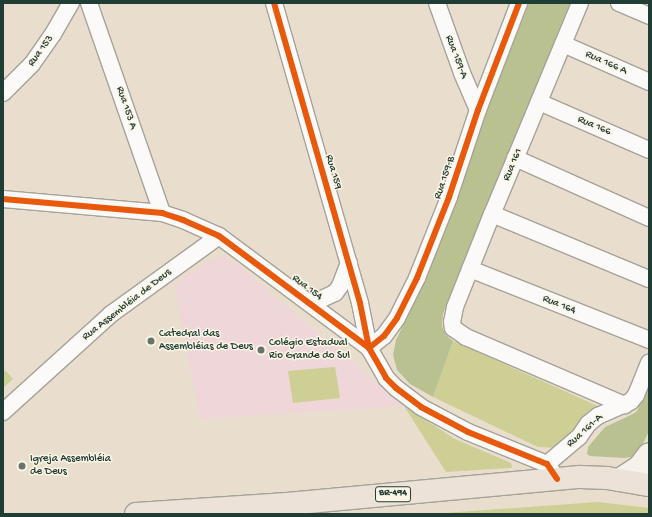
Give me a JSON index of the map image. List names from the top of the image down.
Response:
{
  "streets": {
    "main road": ["BR-494"],
    "street": [
      "Rua 153",
      "Rua 159-A",
      "Rua 166 A",
      "Rua 153 A",
      "Rua 166",
      "Rua 161",
      "Rua 159",
      "Rua 159-B",
      "Rua 154",
      "Rua Assembléia de Deus",
      "Rua 164",
      "Rua 161-A"
    ]
  },
  "crossings": [
    ["Rua 159-A", "Rua 159-B"],
    ["Rua 166 A", "Rua 161"],
    ["Rua 153 A", "Rua 154"],
    ["Rua 166", "Rua 161"],
    ["Rua 161", "Rua 164"],
    ["Rua 161", "Rua 161-A"],
    ["Rua 159", "Rua 159-B"],
    ["Rua 159", "Rua 154"],
    ["Rua 159-B", "Rua 154"],
    ["Rua 154", "Rua Assembléia de Deus"],
    ["Rua 154", "Rua 161-A"],
    ["Rua 154", "BR-494"],
    ["Rua 161-A", "BR-494"]
  ],
  "places": ["Catedral das Assembléias de Deus", "Colégio Estadual Rio Grande do Sul", "Igreja Assembléia de Deus"]
}
